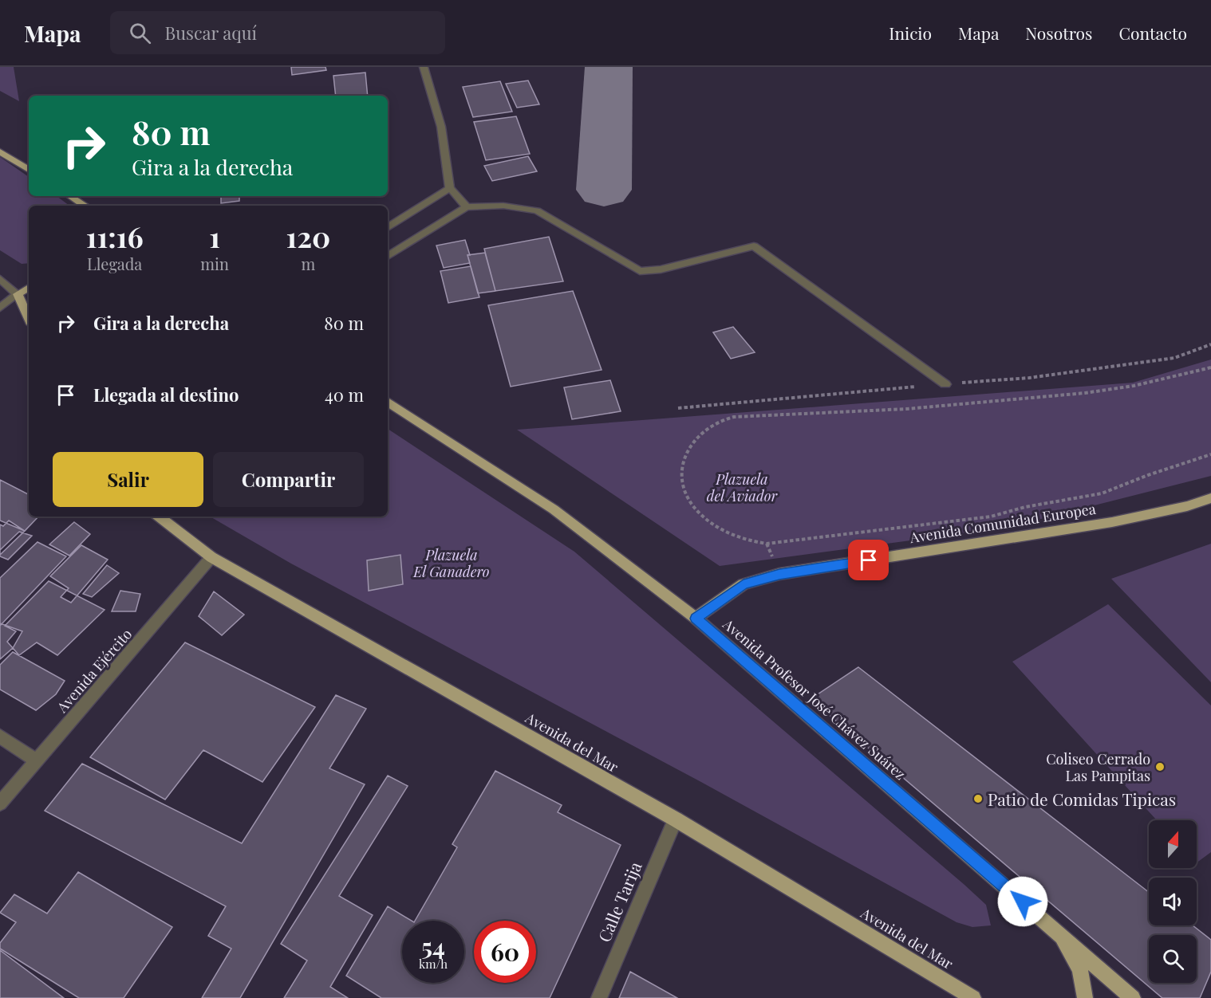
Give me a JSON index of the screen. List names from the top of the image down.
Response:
{
  "streets": {
    "main road": ["Avenida Comunidad Europea", "Avenida Profesor José Chávez Suárez", "Avenida del Mar"],
    "street": ["Avenida Ejército", "Calle Tarija"]
  },
  "crossings": [
    ["Avenida Comunidad Europea", "Avenida Profesor José Chávez Suárez"],
    ["Avenida Ejército", "Avenida del Mar"],
    ["Avenida del Mar", "Calle Tarija"]
  ],
  "parks": ["Plazuela del Aviador", "Plazuela El Ganadero"],
  "places": ["Coliseo Cerrado Las Pampitas", "Patio de Comidas Tipicas"],
  "north": "top",
  "page": {
    "header": "Mapa",
    "search": "Buscar aquí",
    "nav": [
      "Inicio",
      "Mapa",
      "Nosotros",
      "Contacto"
    ],
    "turn": ["80 m", "Gira a la derecha"],
    "eta": [
      "11:16",
      "Llegada",
      "1",
      "min",
      "120",
      "m"
    ],
    "list": [
      {
        "name": "Gira a la derecha",
        "value": "80 m"
      },
      {
        "name": "Llegada al destino",
        "value": "40 m"
      }
    ],
    "buttons": ["Salir", "Compartir"],
    "speed": "54 km/h",
    "limit": "60"
  }
}
